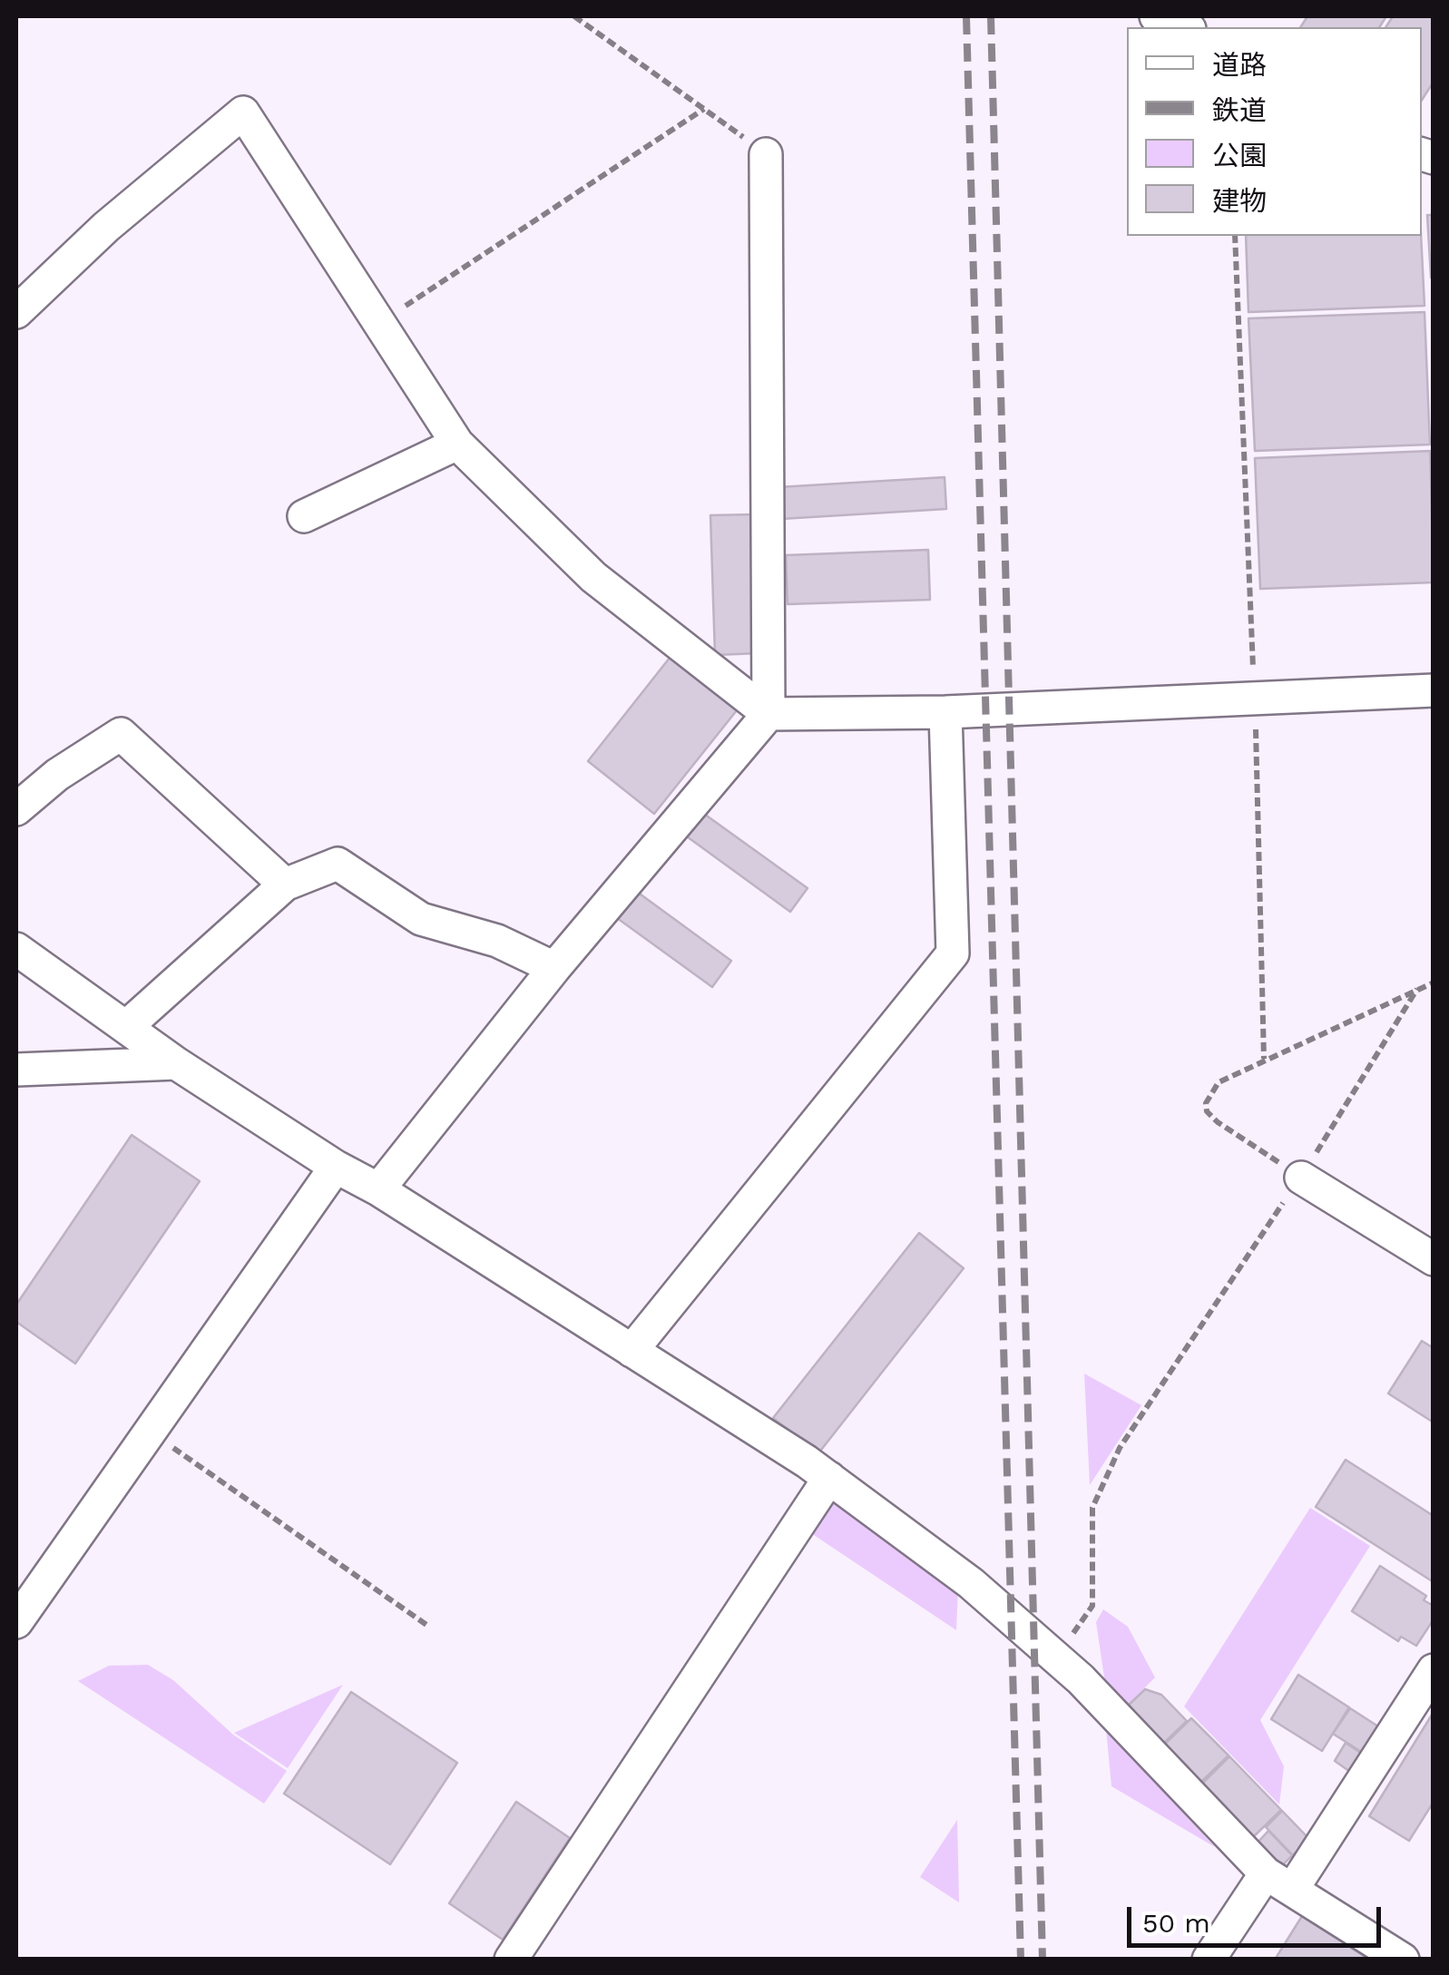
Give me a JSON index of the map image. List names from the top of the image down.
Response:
{
  "legend": [
    "道路",
    "鉄道",
    "公園",
    "建物"
  ],
  "scale_bar": "50 m"
}
